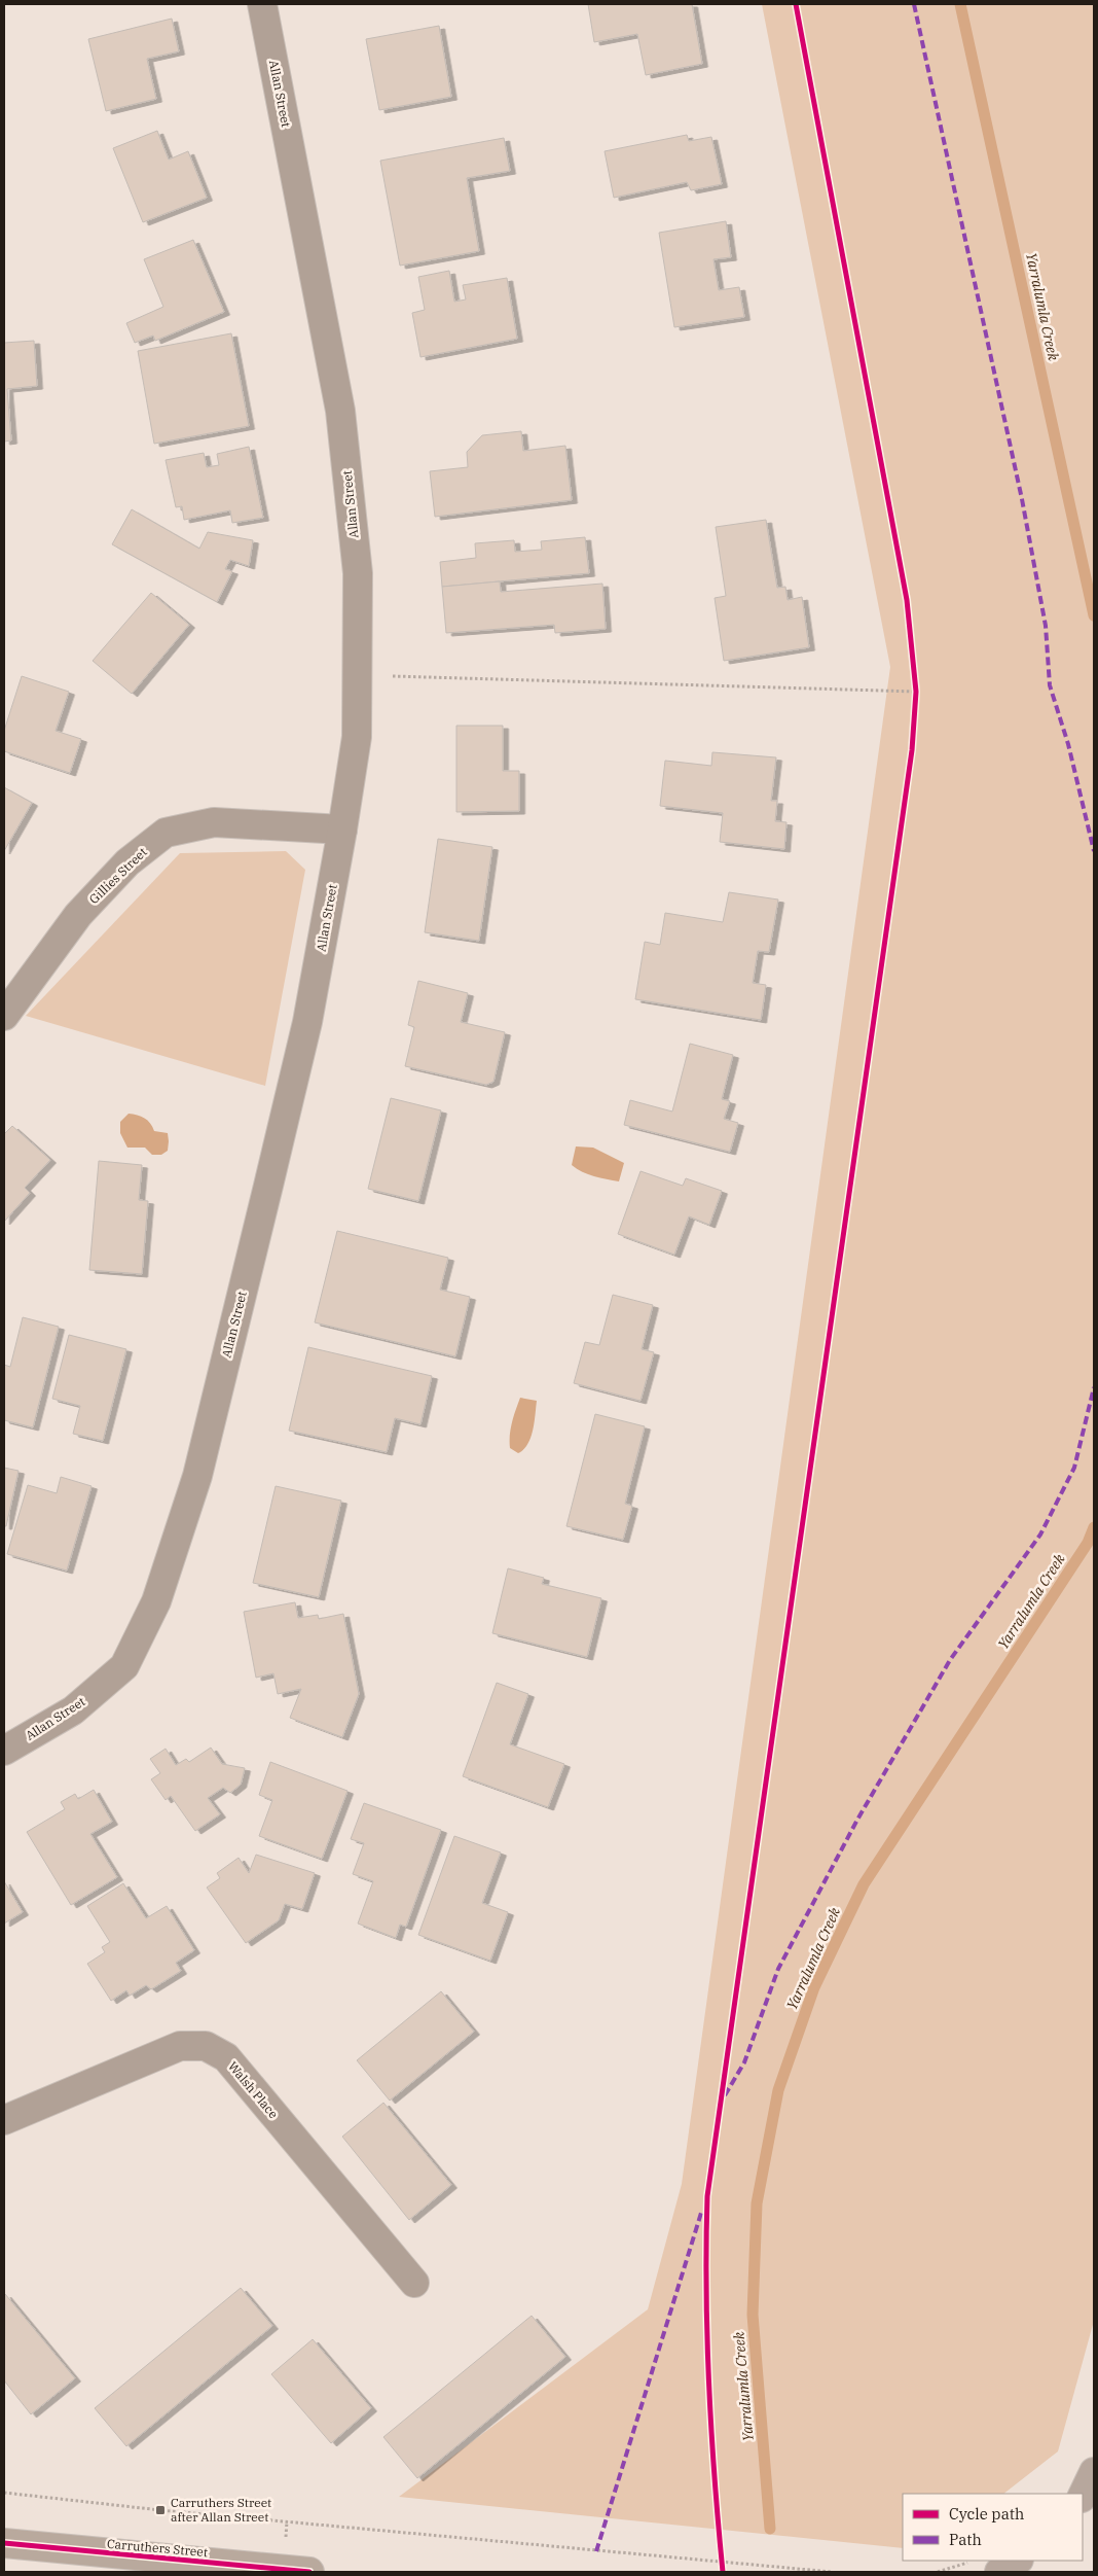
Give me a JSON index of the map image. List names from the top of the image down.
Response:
{
  "streets": {
    "main road": ["Carruthers Street"],
    "street": ["Allan Street", "Gillies Street", "Walsh Place"]
  },
  "crossings": [
    ["Allan Street", "Gillies Street"]
  ],
  "water": ["Yarralumla Creek"],
  "places": {
    "transit": ["Carruthers Street after Allan Street"]
  },
  "legend": ["Cycle path", "Path"]
}
